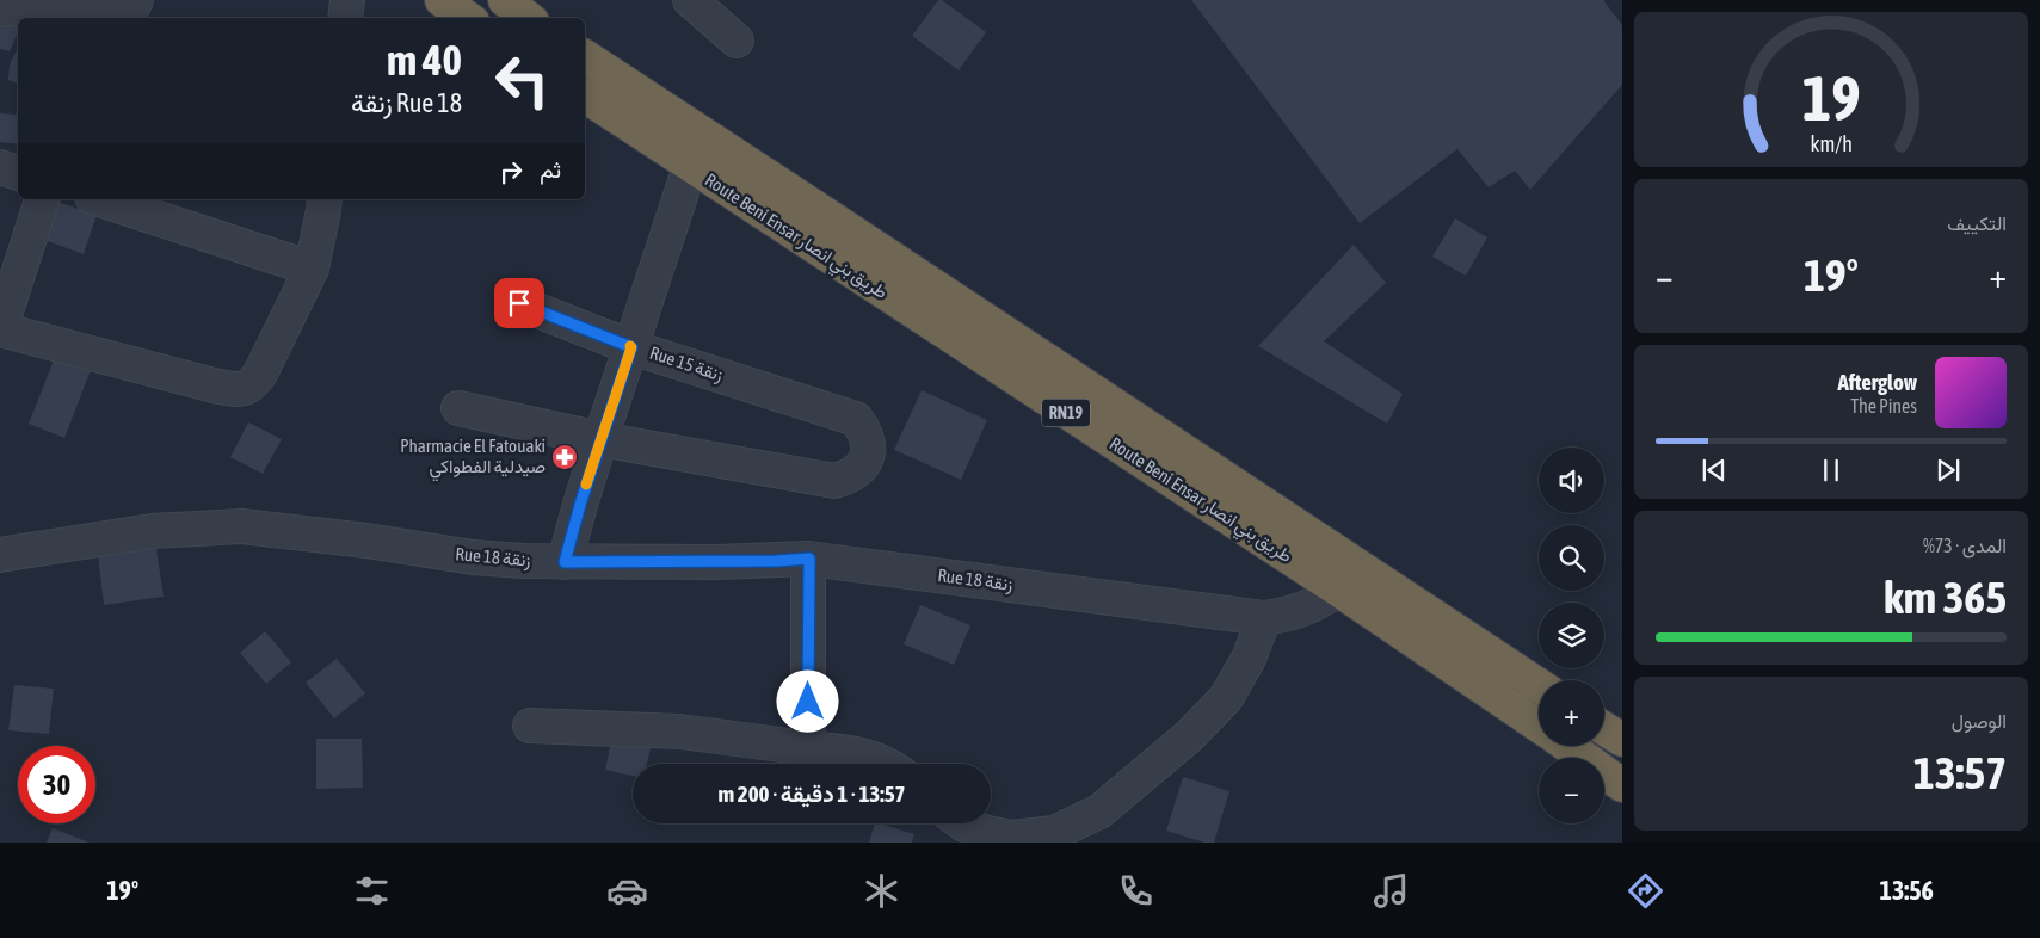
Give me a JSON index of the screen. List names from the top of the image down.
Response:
{
  "streets": {
    "highway": ["Route Beni Ensar طريق بني انصار", "RN19"],
    "street": ["Rue 15 زنقة", "Rue 18 زنقة"]
  },
  "crossings": [
    ["Route Beni Ensar طريق بني انصار", "Rue 18 زنقة"]
  ],
  "places": {
    "pharmacy": ["Pharmacie El Fatouaki صيدلية الفطواكي"]
  },
  "page": {
    "turn": ["40 m", "Rue 18 زنقة"],
    "then": "ثم",
    "tile": [
      "التكييف",
      ["المدى · 73%", "365 km"],
      ["الوصول", "13:57"]
    ],
    "heat": ["−", "19°", "+"],
    "song": ["Afterglow", "The Pines"],
    "map_buttons": ["+", "−"],
    "limit": "30",
    "trip": "13:57 · 1 دقيقة · 200 m",
    "tabs": ["13:56", "19°"],
    "gauge": ["19", "km/h"]
  }
}
